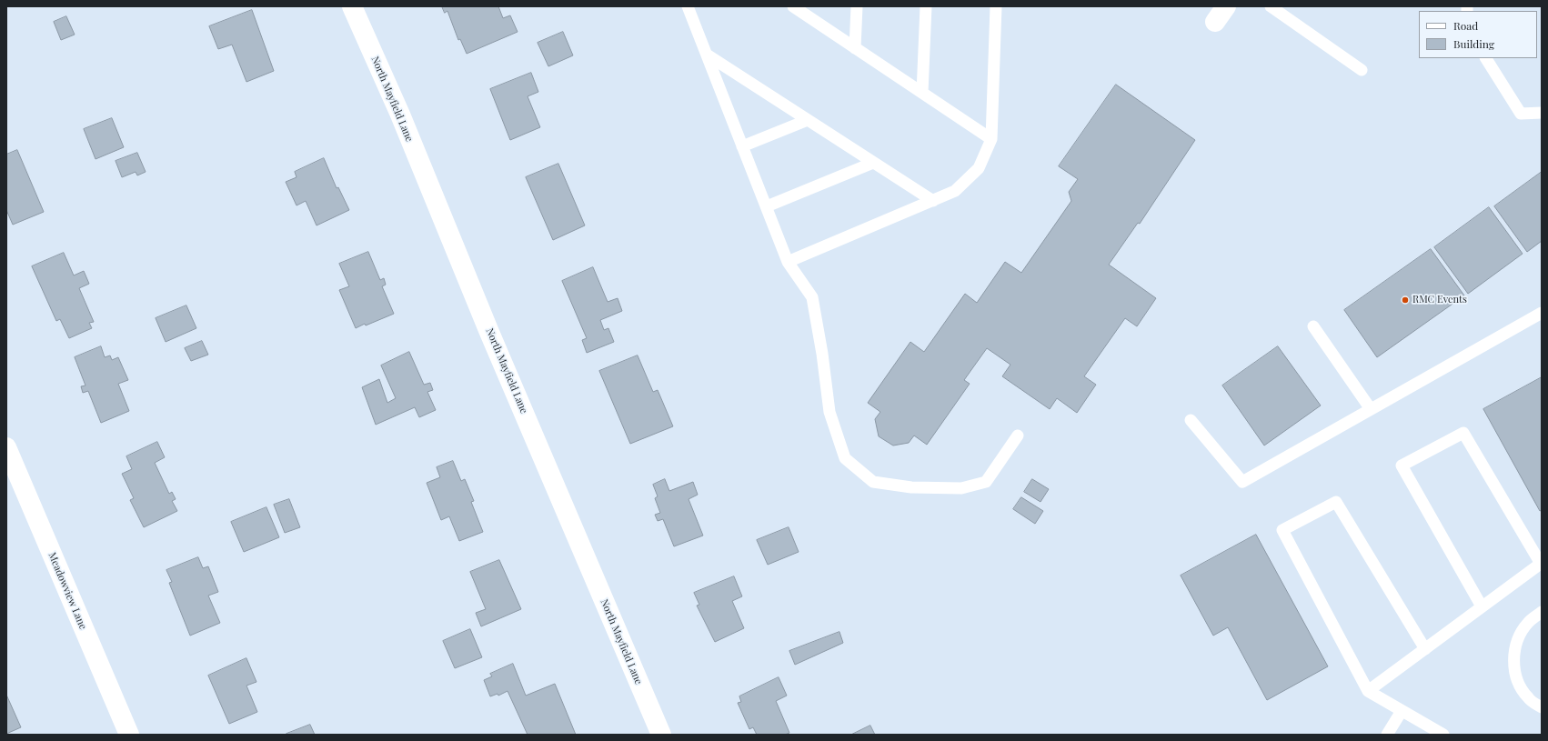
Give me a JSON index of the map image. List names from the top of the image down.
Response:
{
  "streets": {
    "street": ["North Mayfield Lane", "Meadowview Lane"]
  },
  "places": ["RMC Events"],
  "legend": ["Road", "Building"]
}
